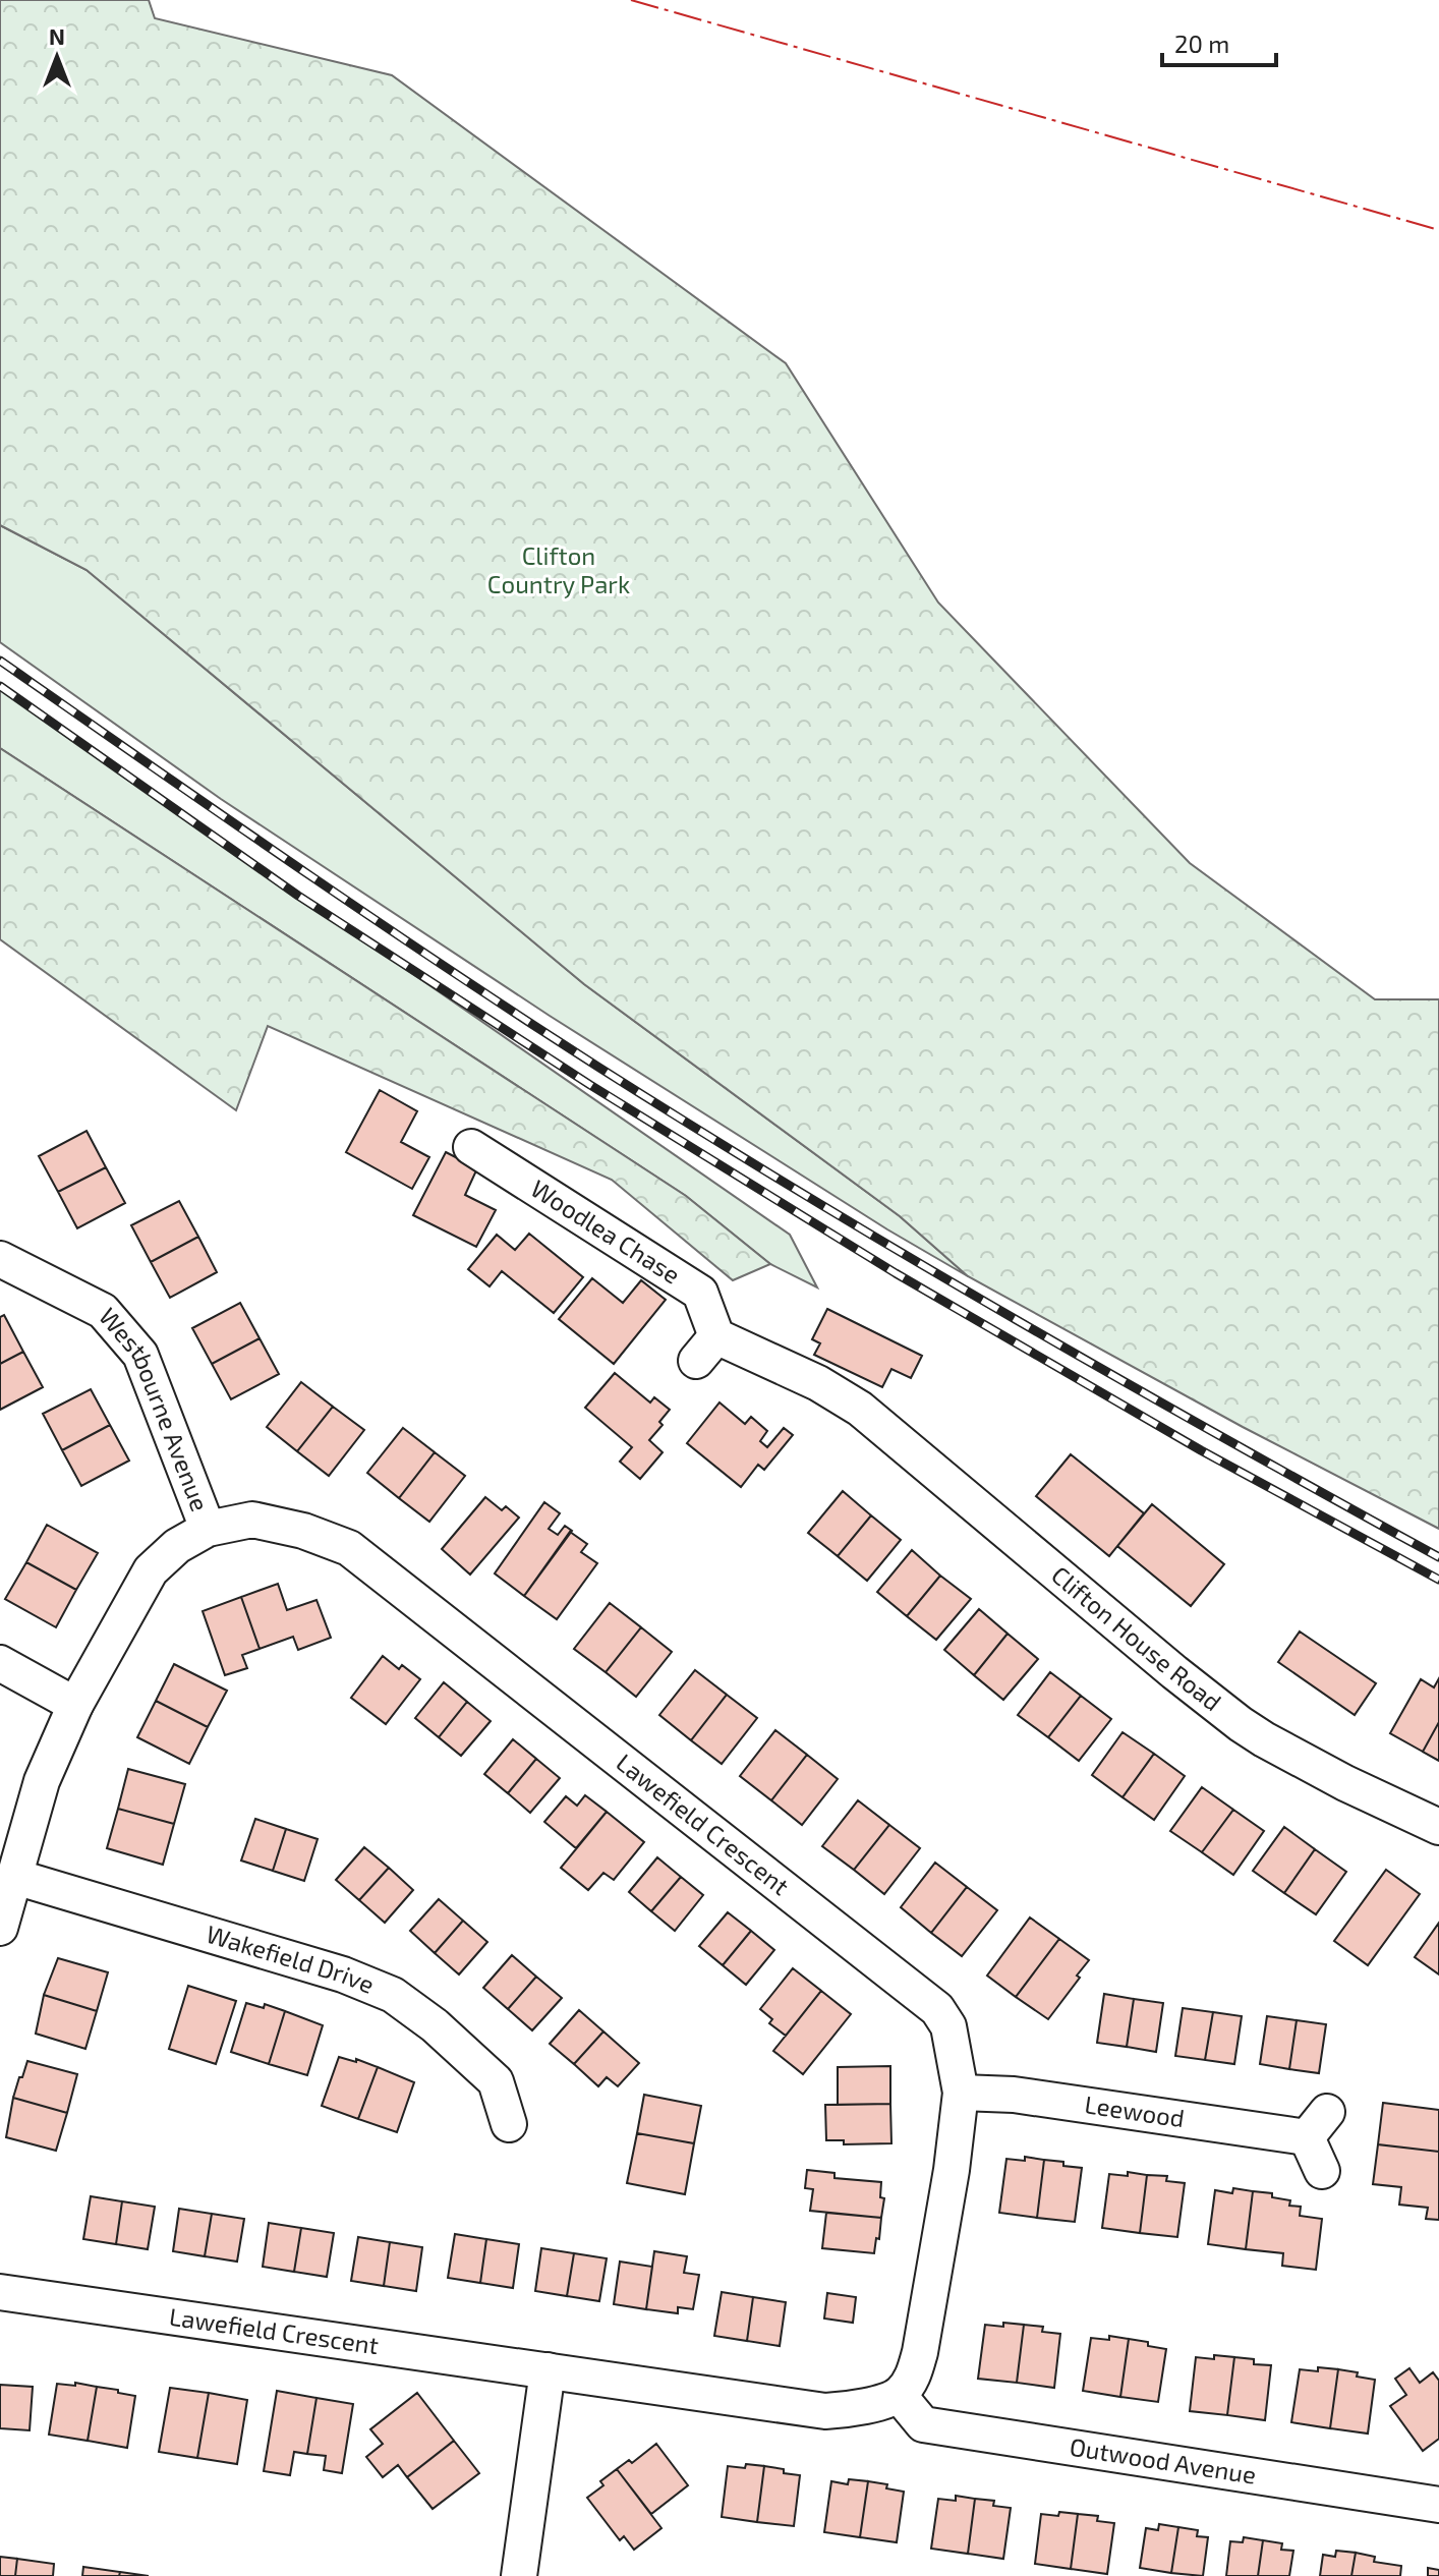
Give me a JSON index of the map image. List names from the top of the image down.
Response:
{
  "streets": {
    "street": [
      "Woodlea Chase",
      "Westbourne Avenue",
      "Clifton House Road",
      "Lawefield Crescent",
      "Wakefield Drive",
      "Leewood",
      "Outwood Avenue"
    ]
  },
  "crossings": [
    ["Woodlea Chase", "Clifton House Road"],
    ["Westbourne Avenue", "Lawefield Crescent"],
    ["Lawefield Crescent", "Wakefield Drive"],
    ["Lawefield Crescent", "Leewood"],
    ["Lawefield Crescent", "Outwood Avenue"]
  ],
  "parks": ["Clifton Country Park"],
  "scale_bar": "20 m",
  "north": "top"
}
